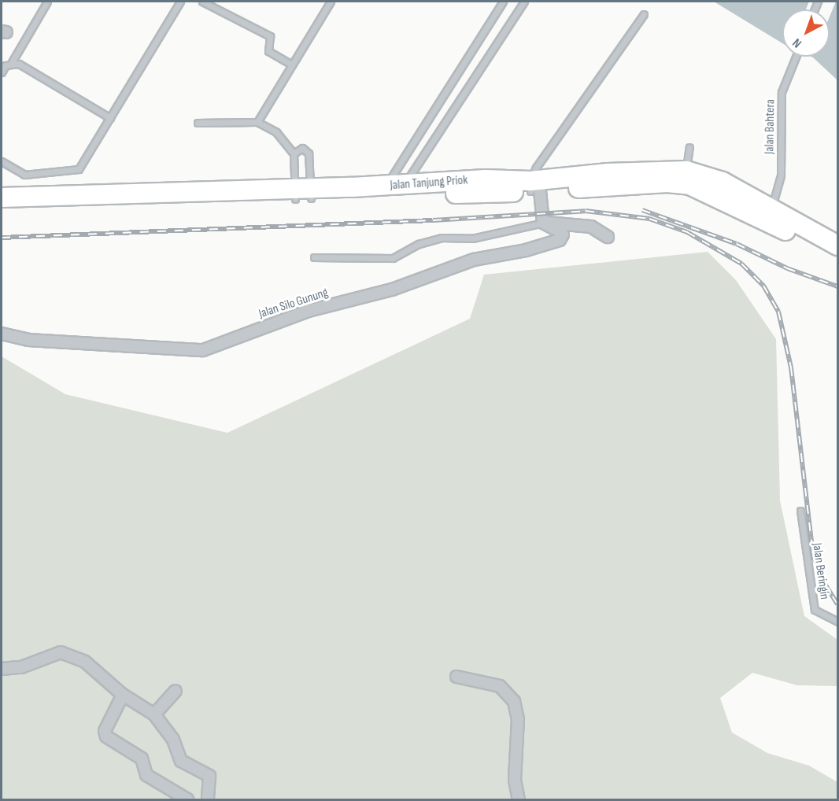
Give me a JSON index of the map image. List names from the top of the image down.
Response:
{
  "streets": {
    "highway": ["Jalan Tanjung Priok"],
    "street": ["Jalan Silo Gunung"],
    "lane": ["Jalan Bahtera", "Jalan Beringin"]
  },
  "crossings": [
    ["Jalan Bahtera", "Jalan Tanjung Priok"]
  ],
  "north": "bottom left"
}
